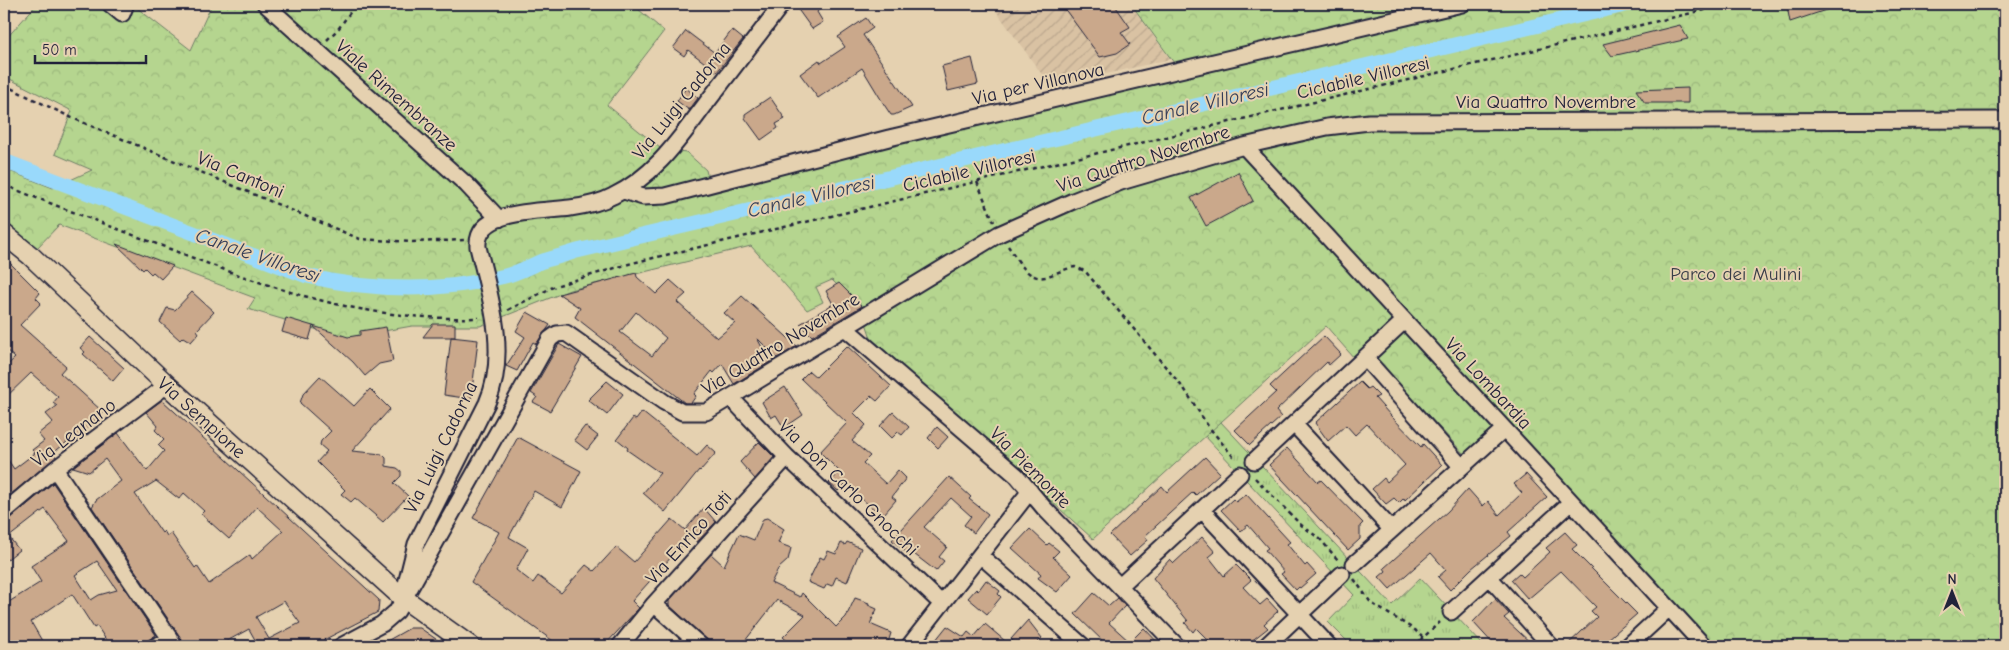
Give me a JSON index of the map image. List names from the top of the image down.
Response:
{
  "streets": {
    "main road": ["Via Sempione"],
    "street": [
      "Via per Villanova",
      "Viale Rimembranze",
      "Via Luigi Cadorna",
      "Via Quattro Novembre",
      "Via Lombardia",
      "Via Legnano",
      "Via Piemonte",
      "Via Don Carlo Gnocchi",
      "Via Enrico Toti"
    ],
    "path": ["Ciclabile Villoresi", "Via Cantoni"]
  },
  "crossings": [
    ["Ciclabile Villoresi", "Via Luigi Cadorna"],
    ["Via per Villanova", "Via Luigi Cadorna"],
    ["Viale Rimembranze", "Via Luigi Cadorna"],
    ["Via Luigi Cadorna", "Via Quattro Novembre"],
    ["Via Luigi Cadorna", "Via Cantoni"],
    ["Via Luigi Cadorna", "Via Sempione"],
    ["Via Quattro Novembre", "Via Lombardia"],
    ["Via Quattro Novembre", "Via Sempione"],
    ["Via Quattro Novembre", "Via Piemonte"],
    ["Via Quattro Novembre", "Via Don Carlo Gnocchi"],
    ["Via Sempione", "Via Legnano"],
    ["Via Don Carlo Gnocchi", "Via Enrico Toti"]
  ],
  "water": ["Canale Villoresi"],
  "parks": ["Parco dei Mulini"],
  "scale_bar": "50 m",
  "north": "top"
}
